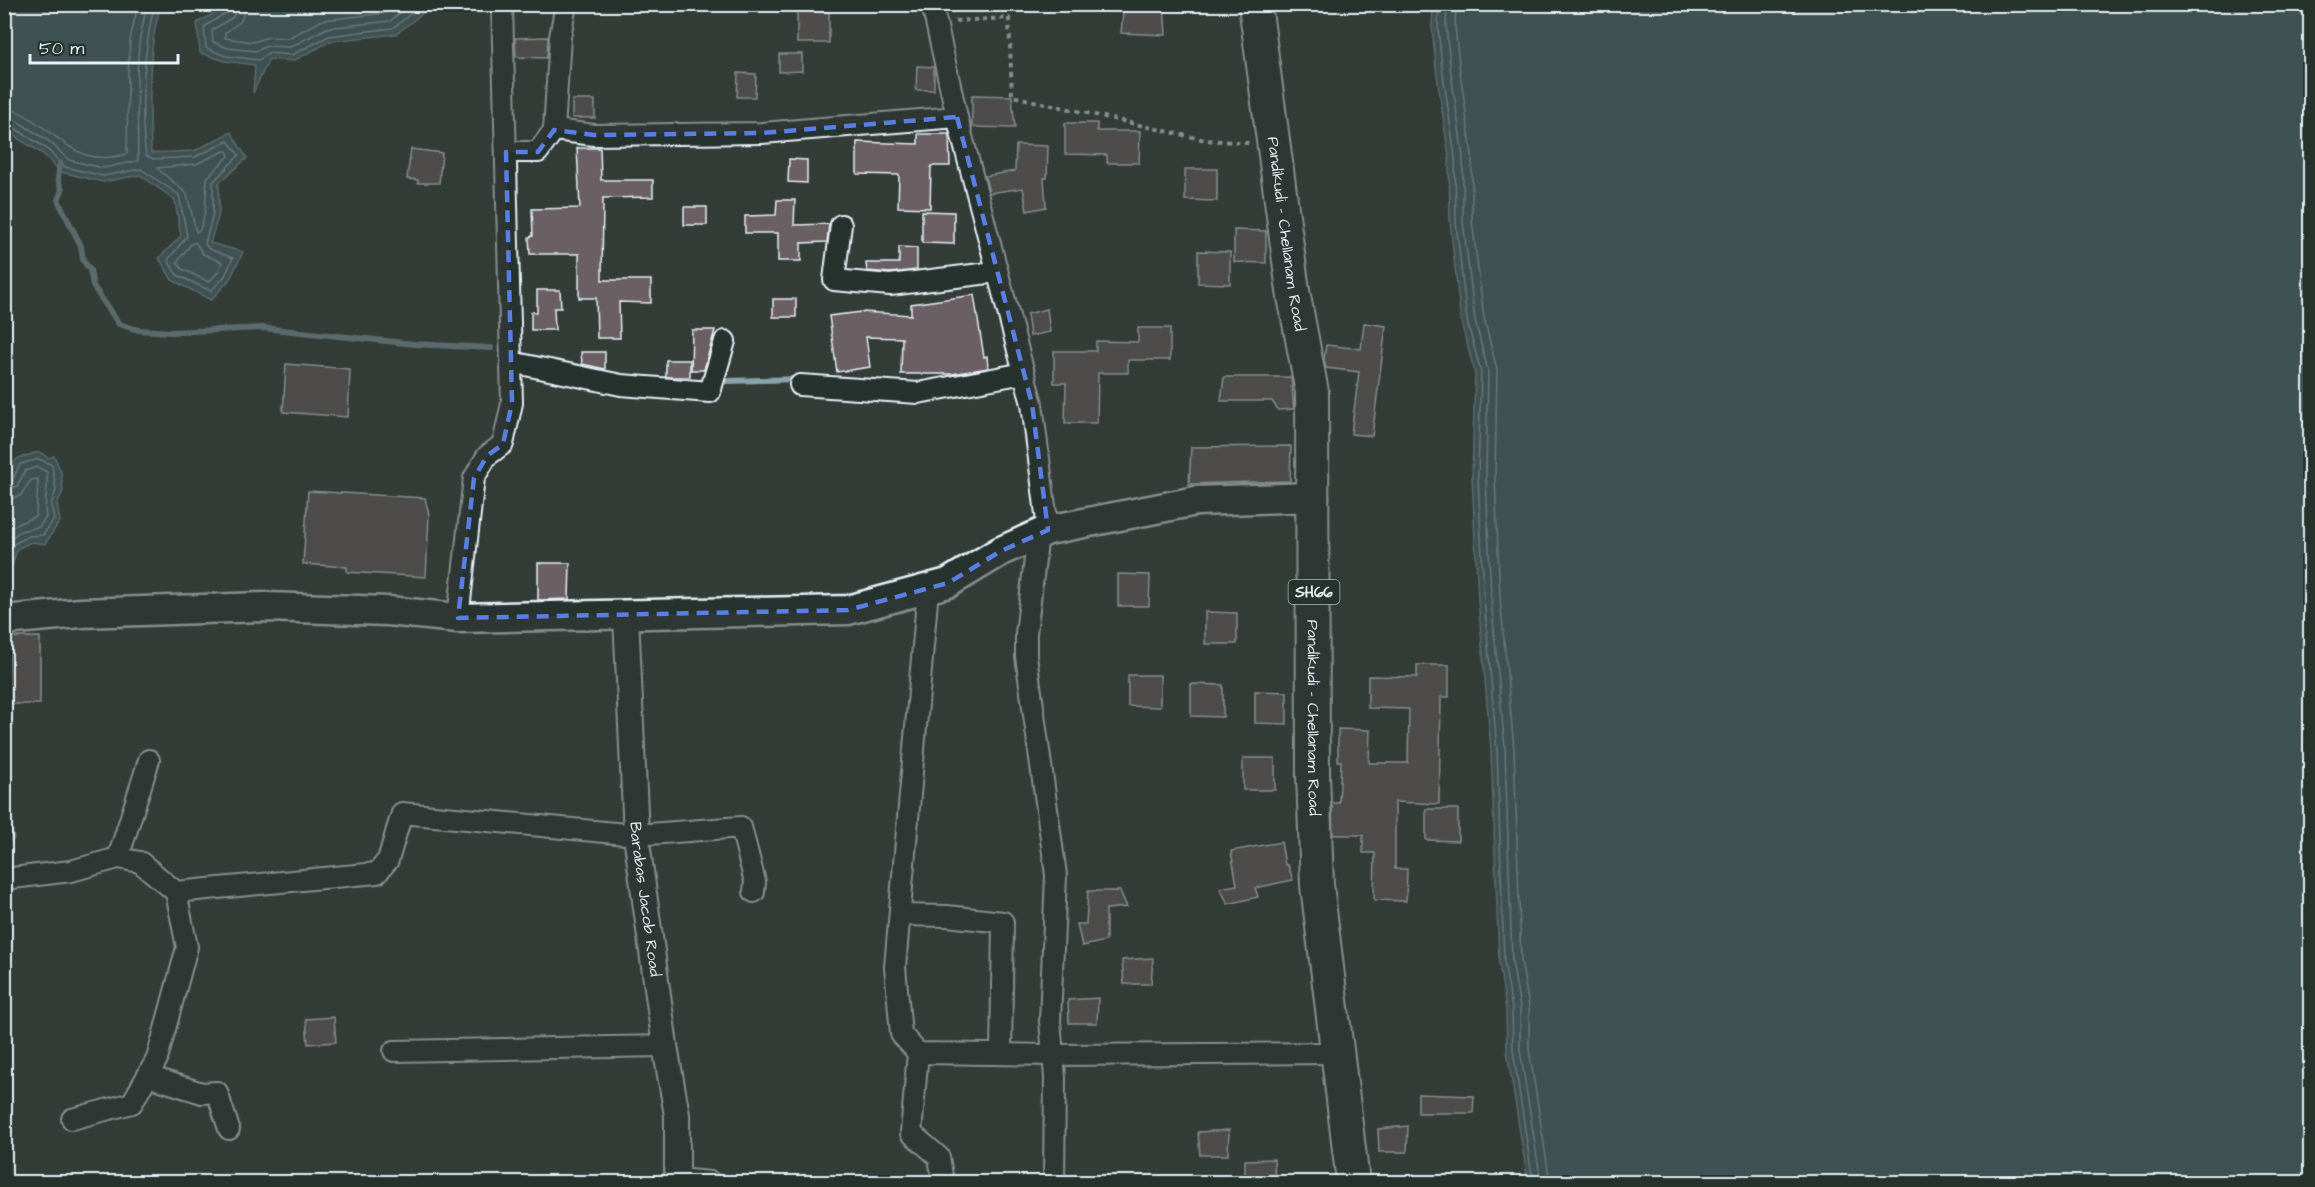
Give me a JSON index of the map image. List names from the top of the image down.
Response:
{
  "streets": {
    "main road": ["Pandikudi - Chellanam Road", "SH66"],
    "street": ["Barabas Jacob Road"]
  },
  "scale_bar": "50 m"
}
